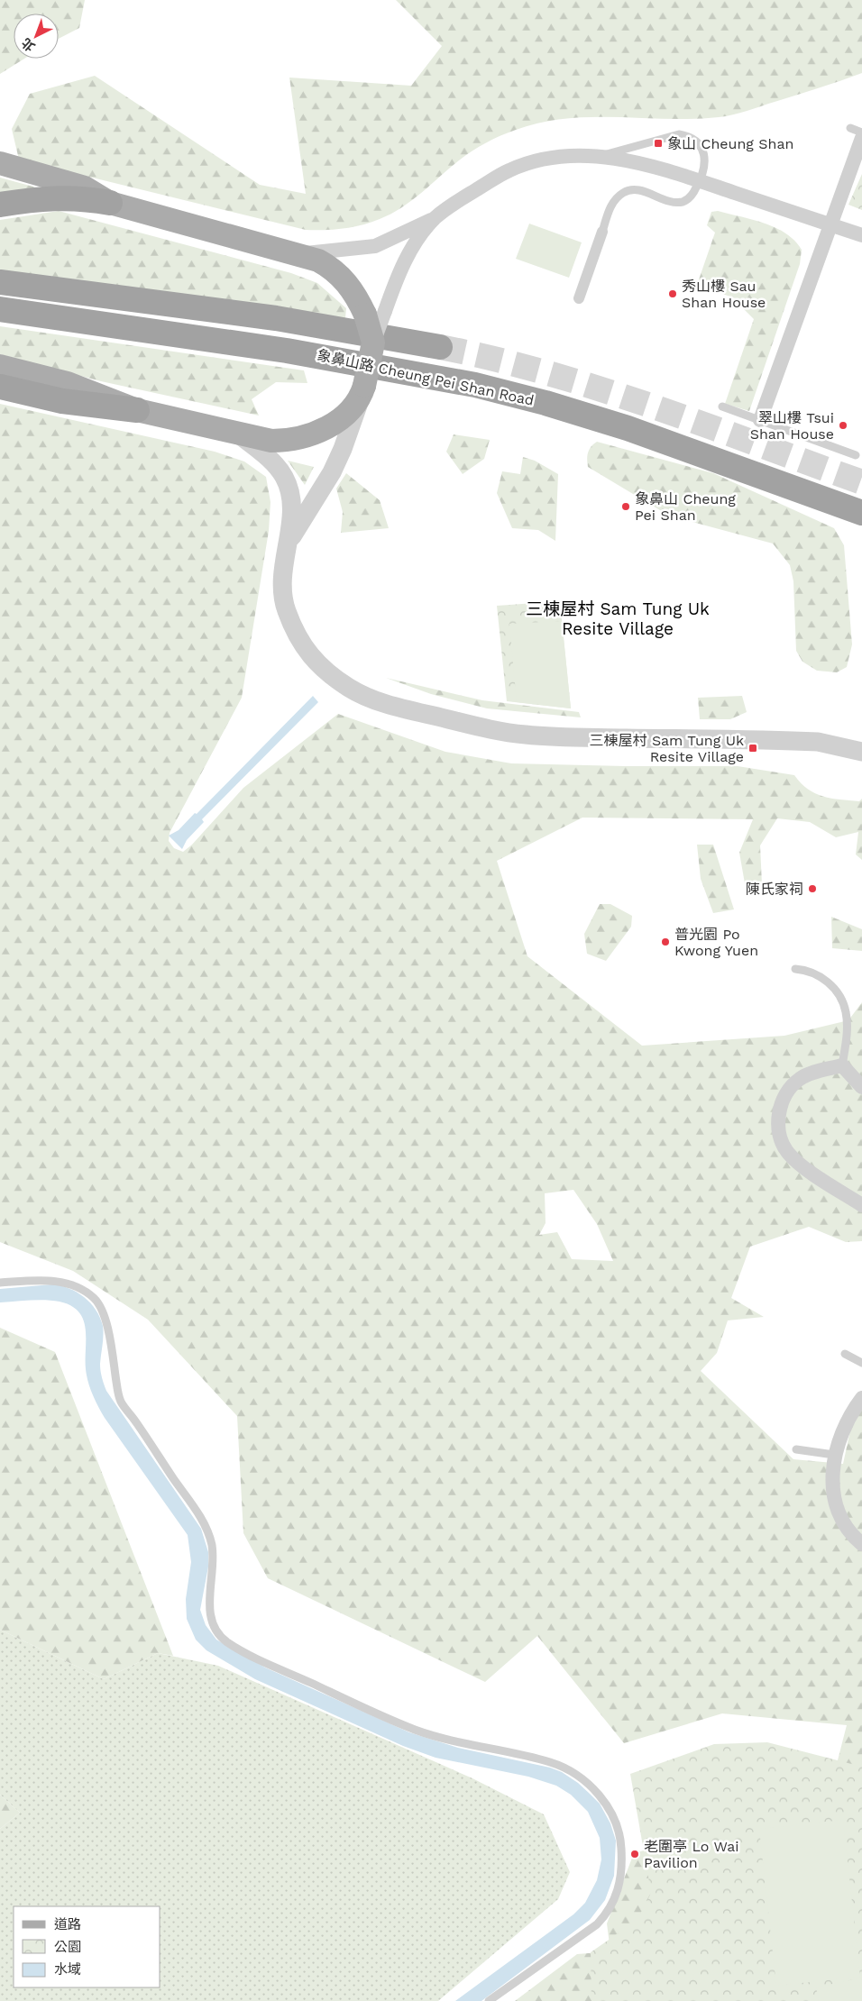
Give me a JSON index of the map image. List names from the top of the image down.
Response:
{
  "streets": {
    "highway": ["象鼻山路 Cheung Pei Shan Road"]
  },
  "districts": ["三棟屋村 Sam Tung Uk Resite Village"],
  "places": {
    "transit": ["象山 Cheung Shan", "三棟屋村 Sam Tung Uk Resite Village"],
    "other": [
      "秀山樓 Sau Shan House",
      "翠山樓 Tsui Shan House",
      "象鼻山 Cheung Pei Shan",
      "陳氏家祠",
      "普光園 Po Kwong Yuen",
      "老圍亭 Lo Wai Pavilion"
    ]
  },
  "legend": ["道路", "公園", "水域"],
  "north": "bottom left"
}
